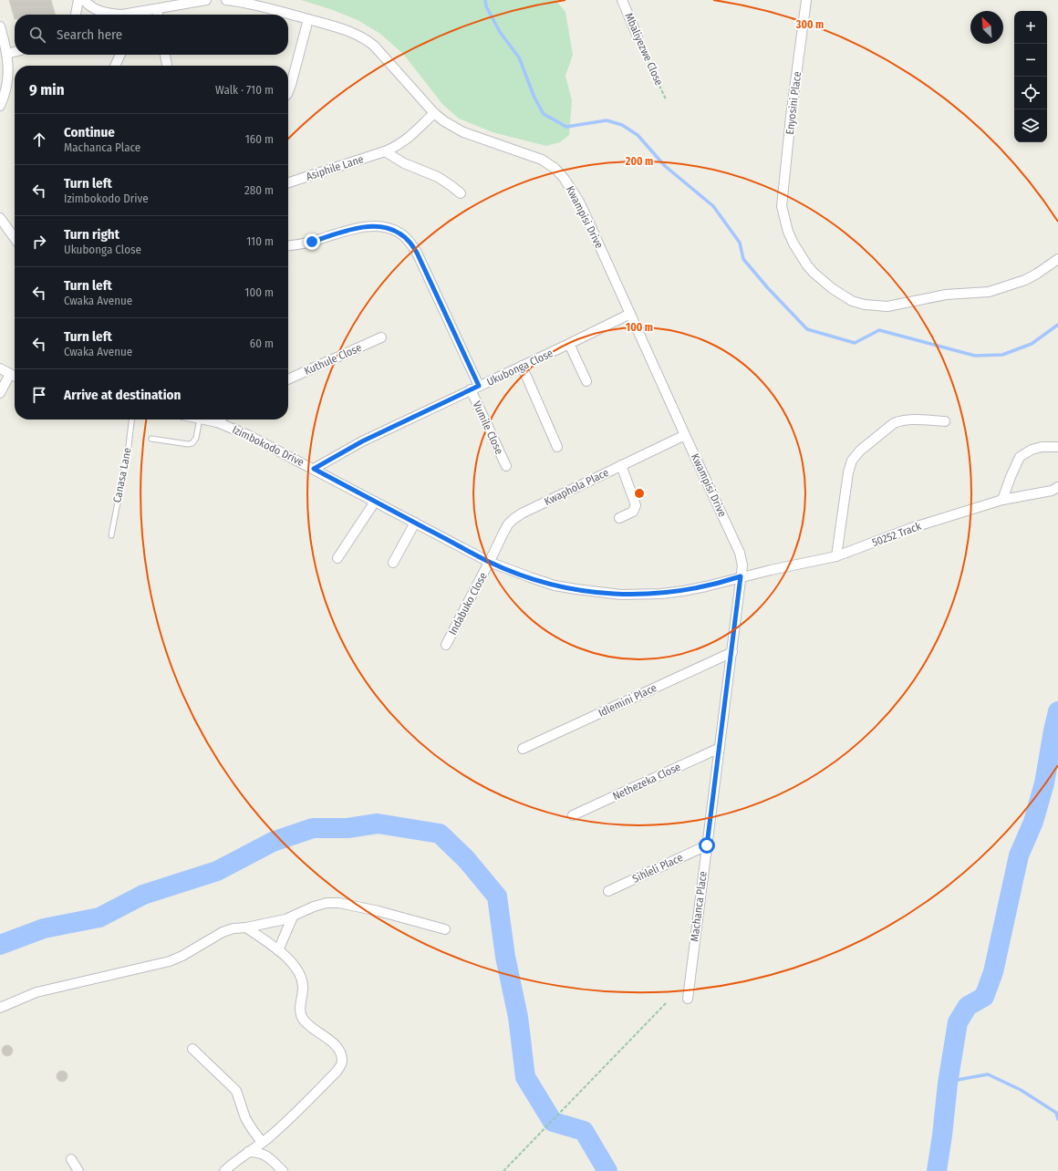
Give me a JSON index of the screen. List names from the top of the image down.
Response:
{
  "streets": {
    "street": [
      "Mbaliyezwe Close",
      "Enyosini Place",
      "Asiphile Lane",
      "Kwampisi Drive",
      "Kuthule Close",
      "Ukubonga Close",
      "Vumile Close",
      "Izimbokodo Drive",
      "Kwaphola Place",
      "50252 Track",
      "Indabuko Close",
      "Idlemini Place",
      "Nethezeka Close",
      "Sihleli Place",
      "Machanca Place"
    ],
    "lane": ["Canasa Lane"]
  },
  "crossings": [
    ["Asiphile Lane", "Kwampisi Drive"],
    ["Kwampisi Drive", "Ukubonga Close"],
    ["Kwampisi Drive", "Izimbokodo Drive"],
    ["Kwampisi Drive", "Kwaphola Place"],
    ["Kwampisi Drive", "50252 Track"],
    ["Kwampisi Drive", "Machanca Place"],
    ["Ukubonga Close", "Vumile Close"],
    ["Ukubonga Close", "Izimbokodo Drive"],
    ["Izimbokodo Drive", "Kwaphola Place"],
    ["Izimbokodo Drive", "50252 Track"],
    ["Izimbokodo Drive", "Indabuko Close"],
    ["Izimbokodo Drive", "Machanca Place"],
    ["Kwaphola Place", "Indabuko Close"],
    ["50252 Track", "Machanca Place"],
    ["Idlemini Place", "Machanca Place"],
    ["Nethezeka Close", "Machanca Place"],
    ["Sihleli Place", "Machanca Place"]
  ],
  "north": "top left",
  "page": {
    "map_buttons": ["+", "−"],
    "search": "Search here",
    "heading": ["9 min", "Walk · 710 m"],
    "list": [
      ["Continue", "Machanca Place", "160 m"],
      ["Turn left", "Izimbokodo Drive", "280 m"],
      ["Turn right", "Ukubonga Close", "110 m"],
      ["Turn left", "Cwaka Avenue", "100 m"],
      ["Turn left", "Cwaka Avenue", "60 m"],
      "Arrive at destination"
    ]
  },
  "rings": ["300 m", "200 m", "100 m"]
}
